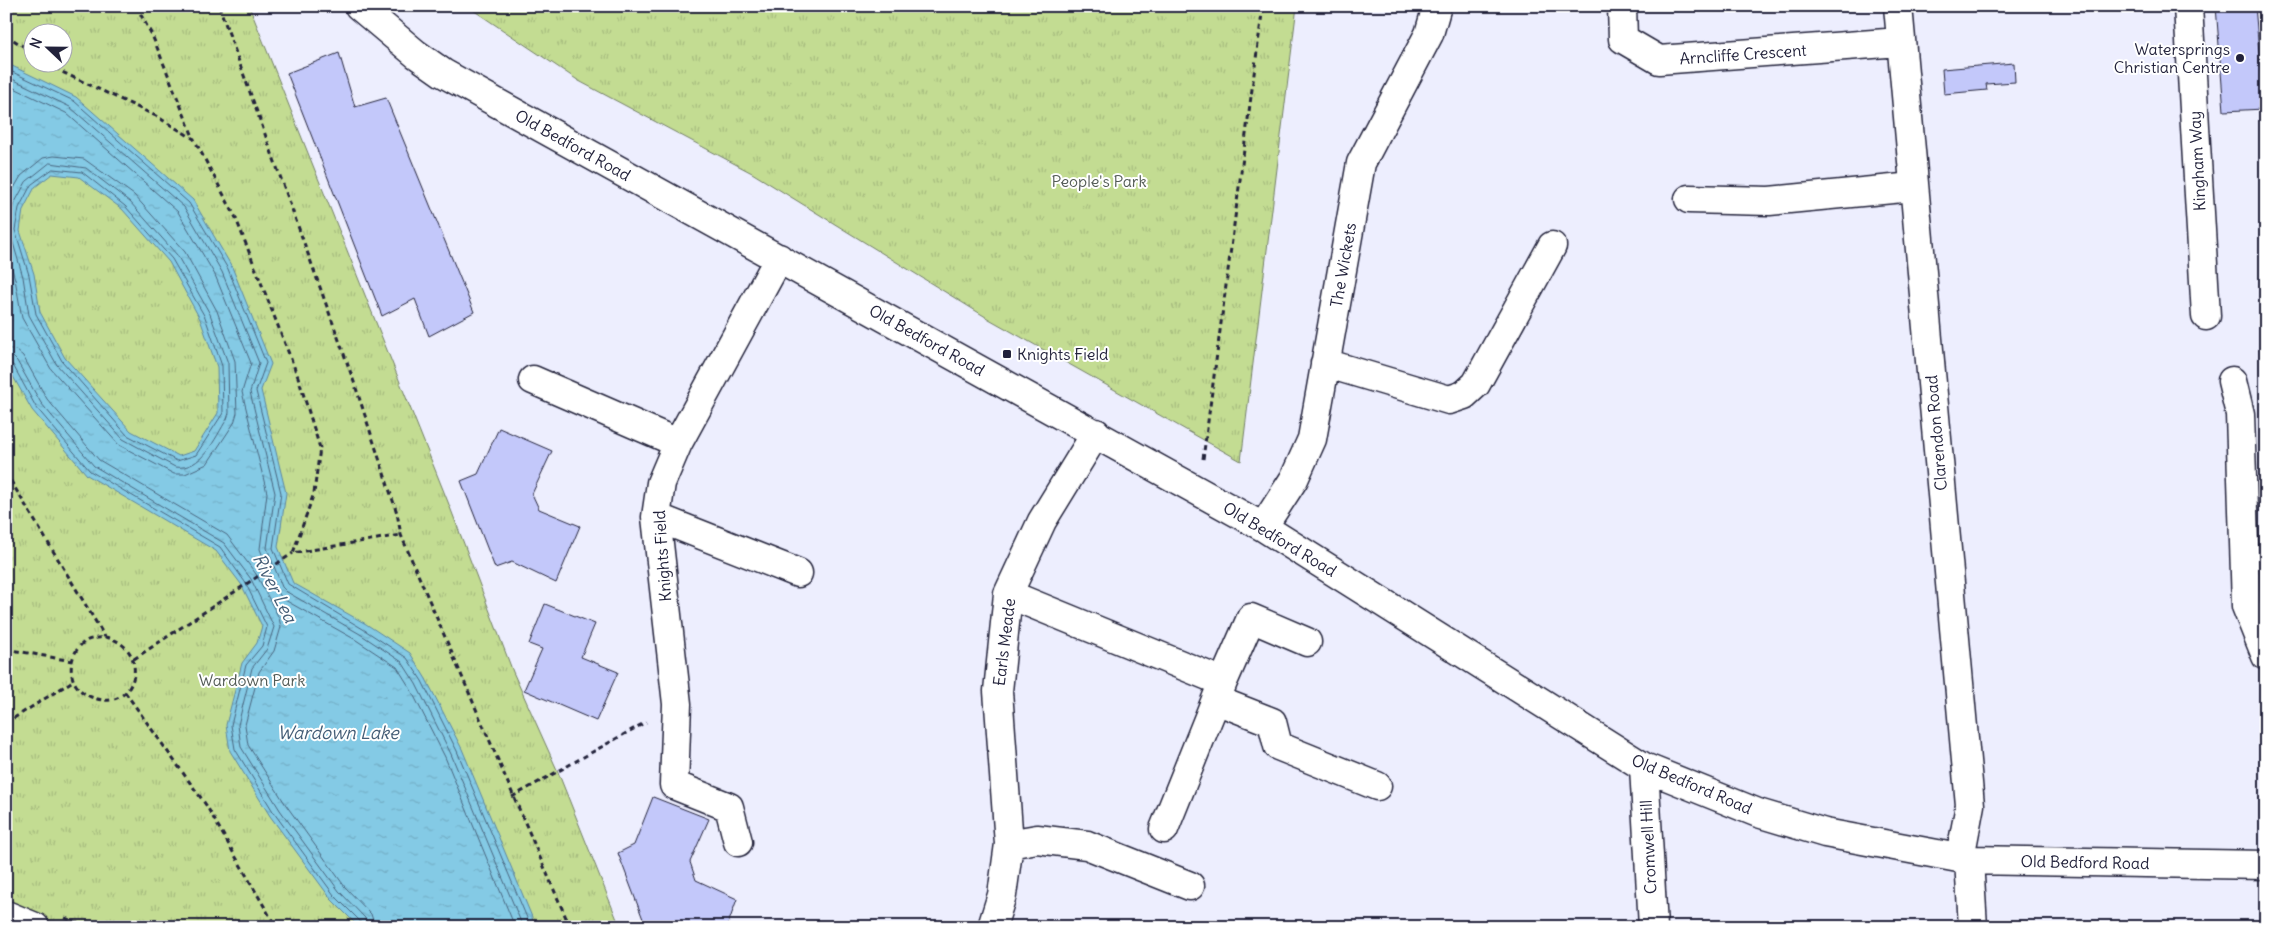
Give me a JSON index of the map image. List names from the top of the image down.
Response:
{
  "streets": {
    "street": [
      "Arncliffe Crescent",
      "Old Bedford Road",
      "Kingham Way",
      "The Wickets",
      "Clarendon Road",
      "Knights Field",
      "Earls Meade",
      "Cromwell Hill"
    ]
  },
  "crossings": [
    ["Arncliffe Crescent", "Clarendon Road"],
    ["Old Bedford Road", "The Wickets"],
    ["Old Bedford Road", "Clarendon Road"],
    ["Old Bedford Road", "Knights Field"],
    ["Old Bedford Road", "Earls Meade"],
    ["Old Bedford Road", "Cromwell Hill"]
  ],
  "water": ["River Lea", "Wardown Lake"],
  "parks": ["People's Park", "Wardown Park"],
  "places": {
    "other": ["Watersprings Christian Centre"],
    "transit": ["Knights Field"]
  },
  "north": "left"
}
